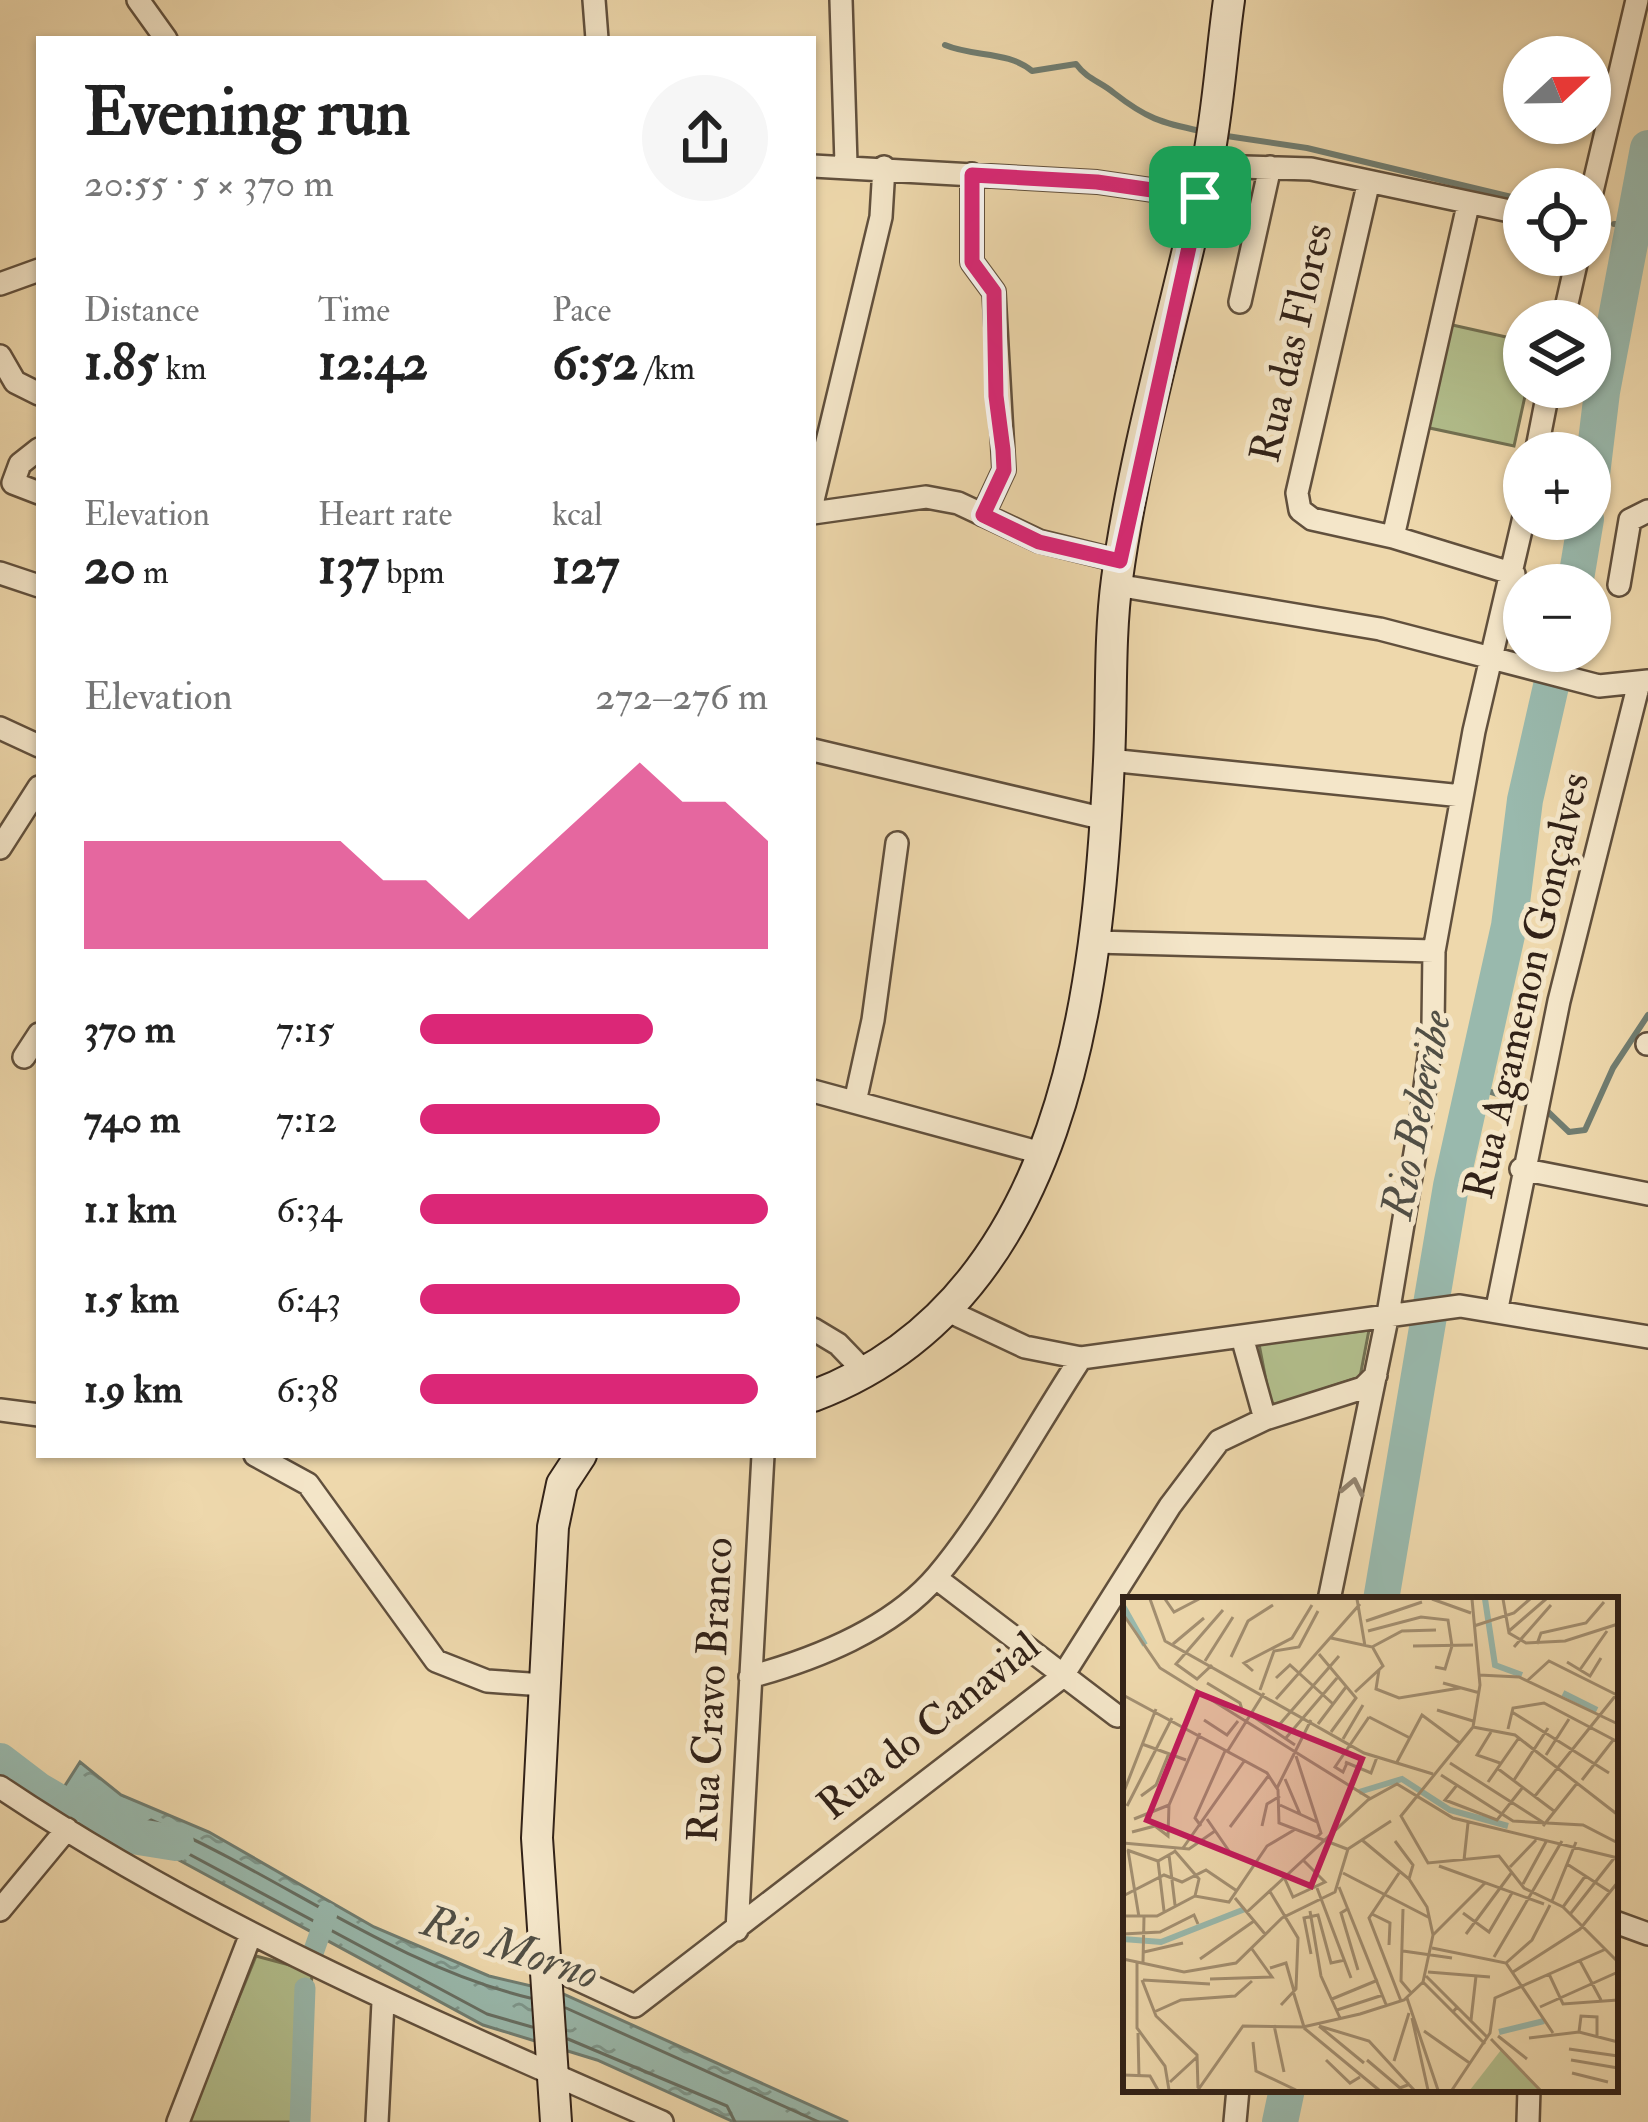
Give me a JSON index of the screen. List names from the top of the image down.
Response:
{
  "streets": {
    "street": [
      "Rua das Flores",
      "Rua Agamenon Gonçalves",
      "Rua Cravo Branco",
      "Rua do Canavial"
    ]
  },
  "crossings": [
    ["Rua Cravo Branco", "Rua do Canavial"]
  ],
  "water": ["Rio Beberibe", "Rio Morno"],
  "north": "right",
  "page": {
    "map_buttons": ["+", "−"],
    "heading": ["Evening run", "20:55 · 5 × 370 m"],
    "stats": [
      ["Distance", "1.85 km"],
      ["Time", "12:42"],
      ["Pace", "6:52 /km"],
      ["Elevation", "20 m"],
      ["Heart rate", "137 bpm"],
      ["kcal", "127"]
    ],
    "chart": ["Elevation", "272–276 m"],
    "list": [
      {
        "name": "370 m",
        "note": "7:15"
      },
      {
        "name": "740 m",
        "note": "7:12"
      },
      {
        "name": "1.1 km",
        "note": "6:34"
      },
      {
        "name": "1.5 km",
        "note": "6:43"
      },
      {
        "name": "1.9 km",
        "note": "6:38"
      }
    ]
  }
}
